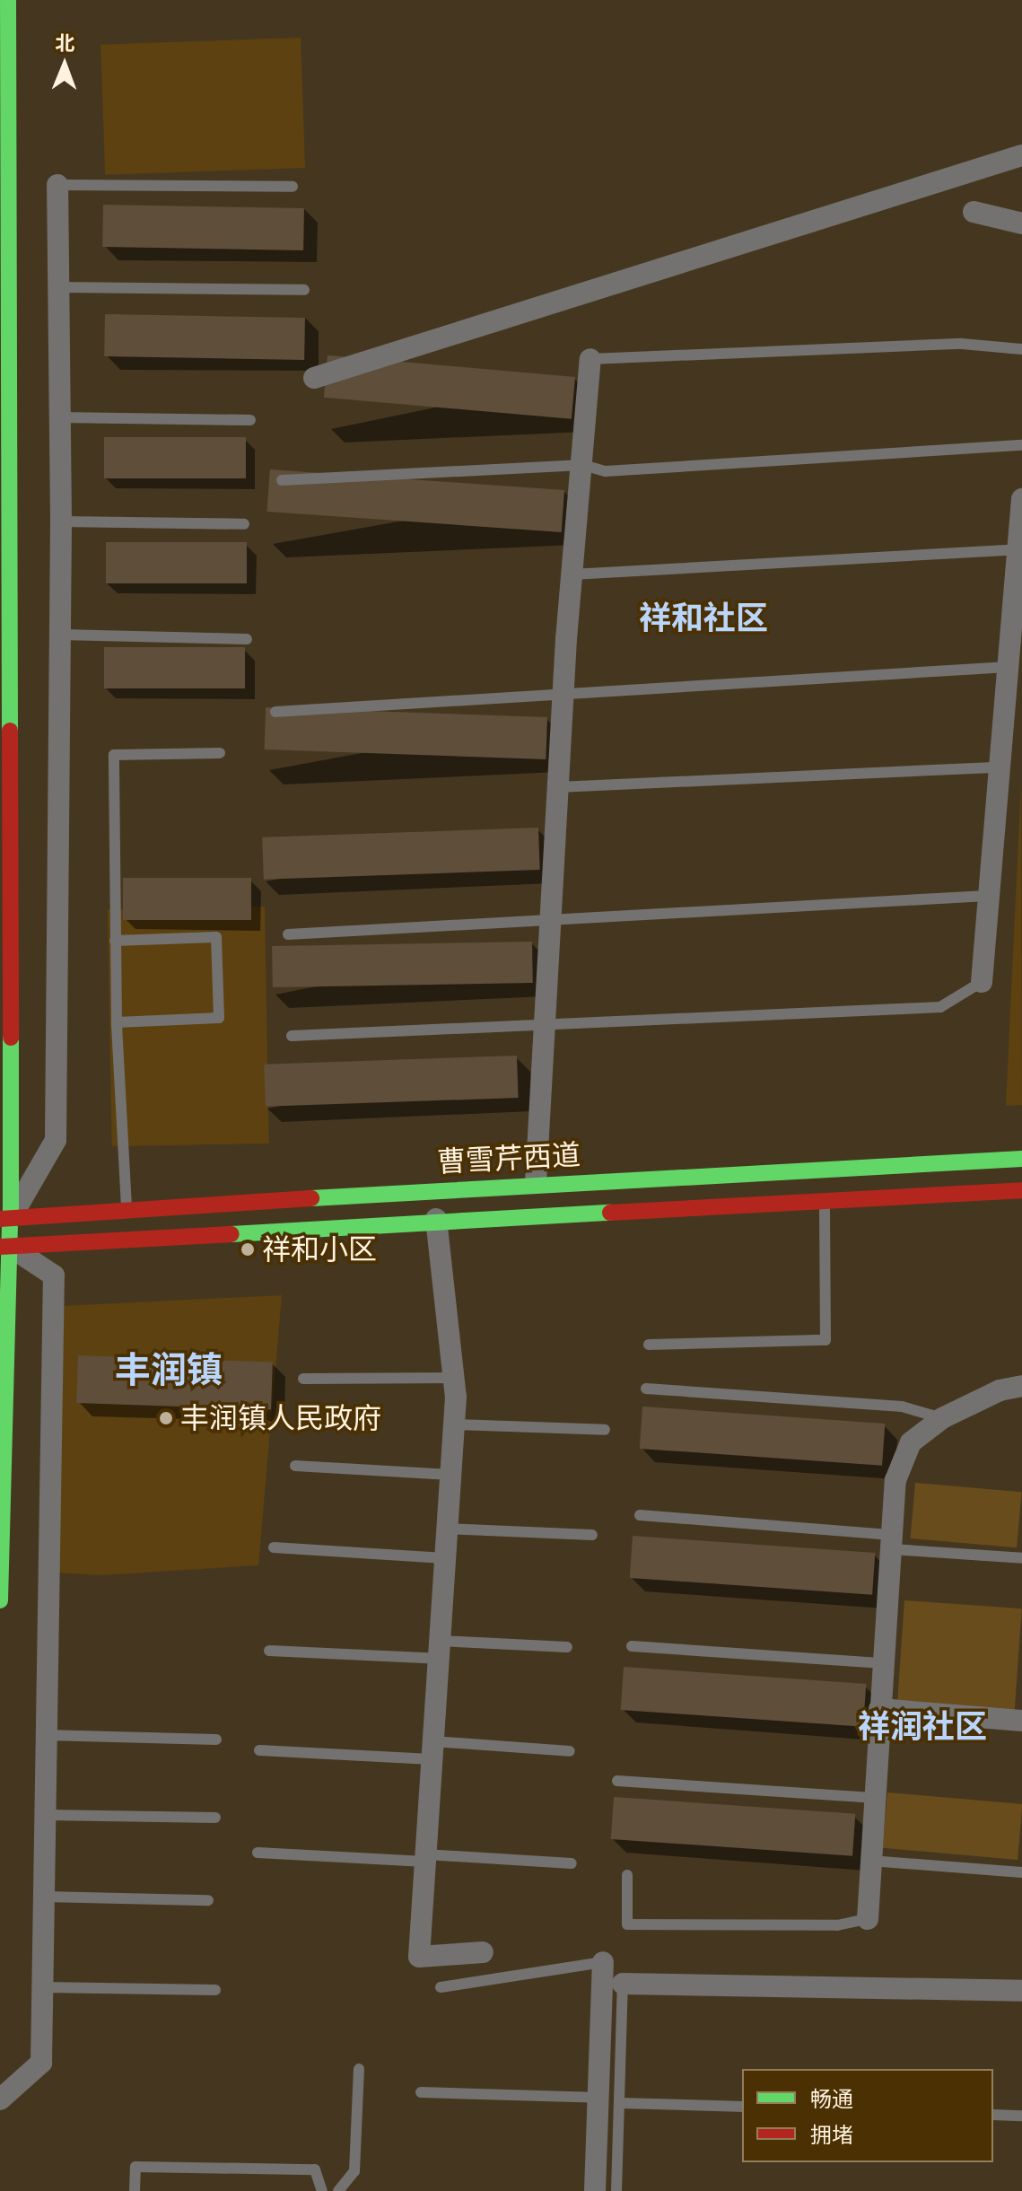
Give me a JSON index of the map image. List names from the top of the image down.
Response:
{
  "streets": {
    "main road": ["曹雪芹西道"]
  },
  "districts": ["祥和社区", "丰润镇", "祥润社区"],
  "places": ["祥和小区", "丰润镇人民政府"],
  "legend": ["畅通", "拥堵"],
  "north": "top"
}
